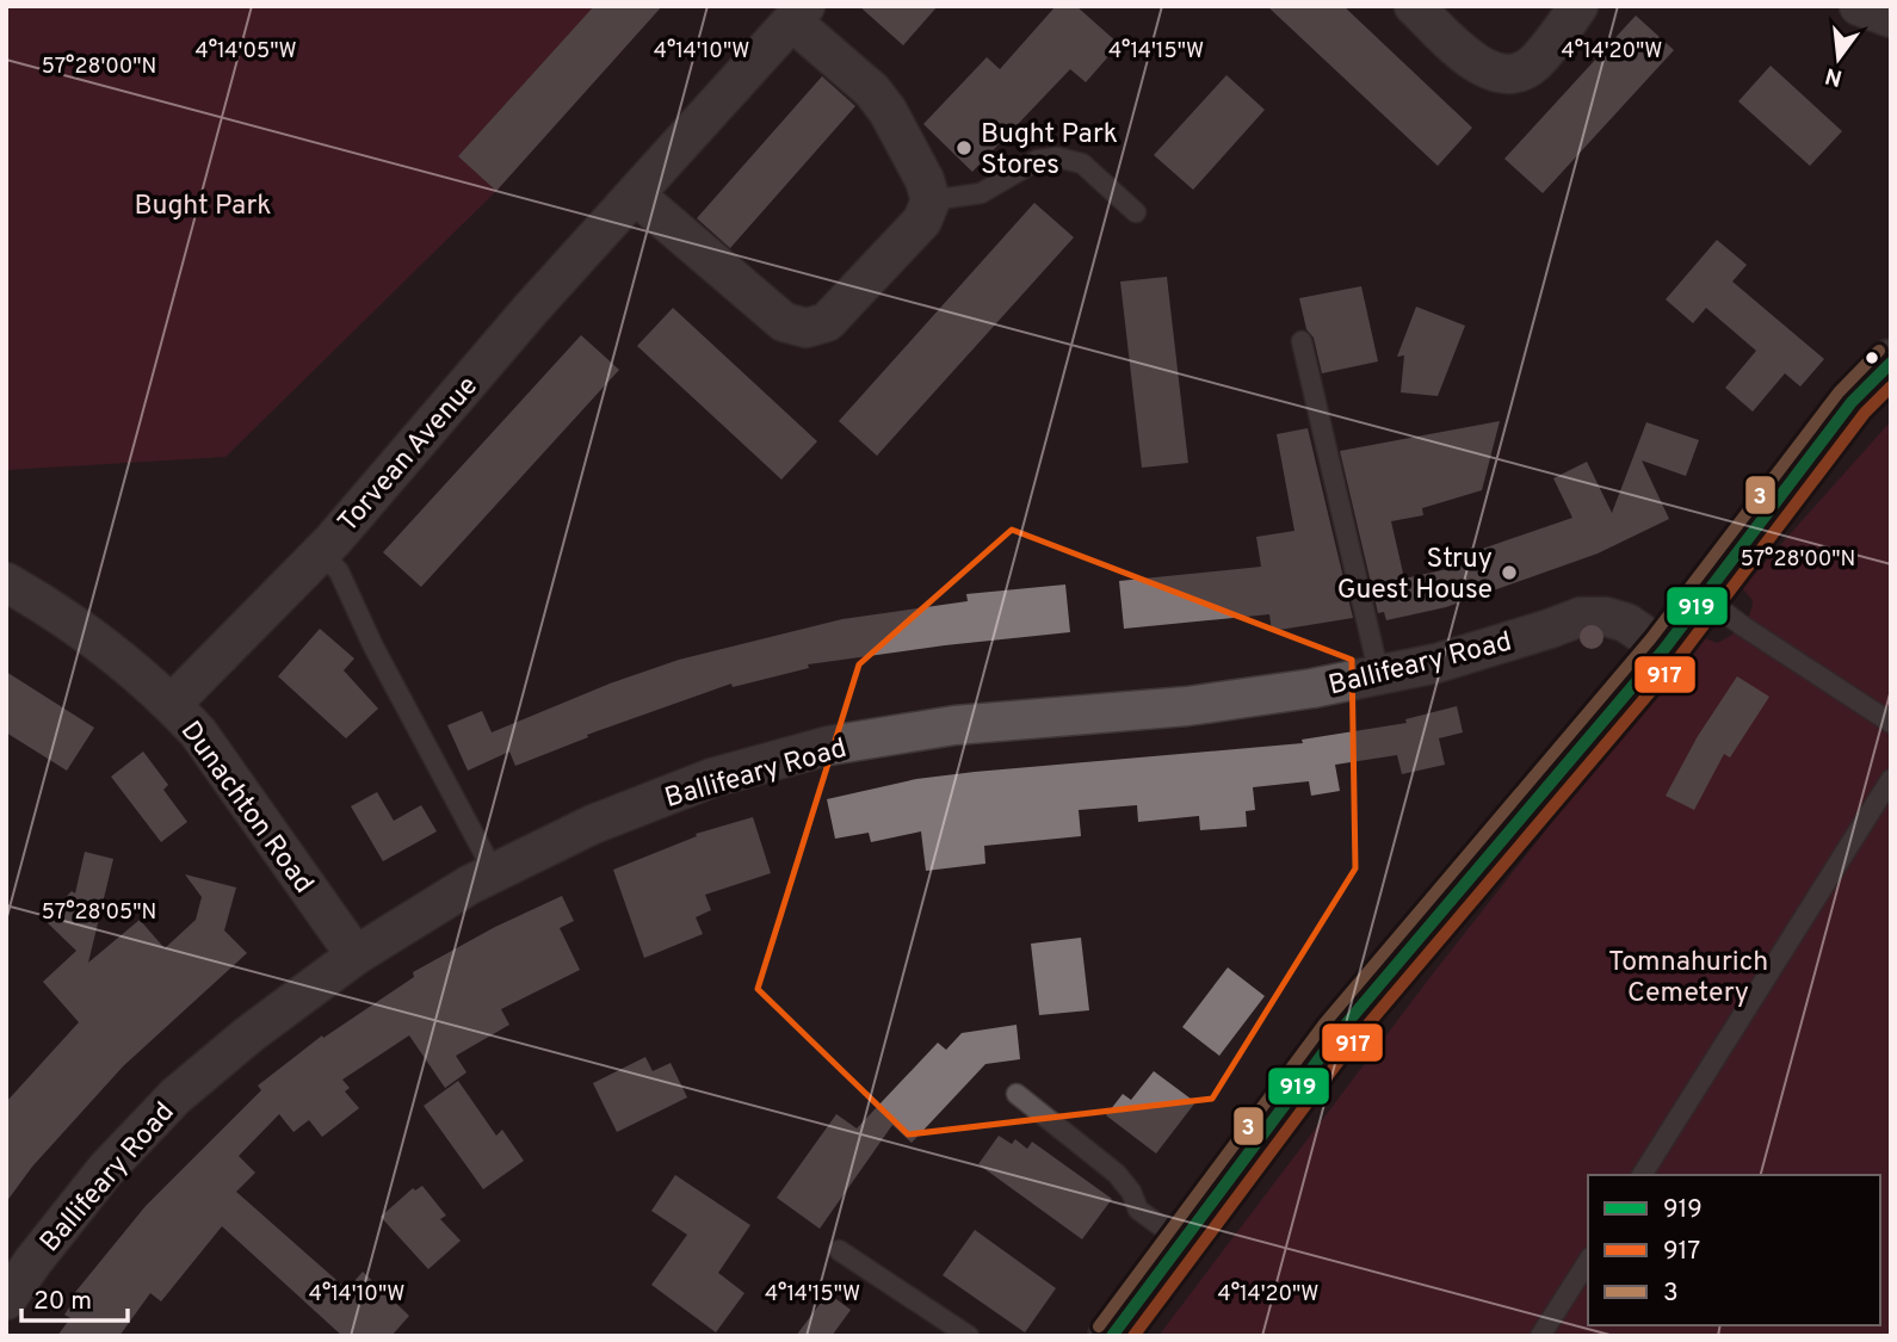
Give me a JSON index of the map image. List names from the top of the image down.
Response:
{
  "streets": {
    "street": ["Torvean Avenue", "Ballifeary Road", "Dunachton Road"]
  },
  "crossings": [
    ["Torvean Avenue", "Dunachton Road"],
    ["Ballifeary Road", "Dunachton Road"]
  ],
  "parks": ["Bught Park", "Tomnahurich Cemetery"],
  "places": ["Bught Park Stores", "Struy Guest House"],
  "lines": ["transit line 3", "transit line 919", "transit line 917"],
  "legend": ["919", "917", "3"],
  "scale_bar": "20 m",
  "north": "bottom",
  "coordinates": [
    "4°14'05\"W",
    "4°14'10\"W",
    "4°14'15\"W",
    "4°14'20\"W",
    "57°28'00\"N",
    "57°28'05\"N"
  ]
}
